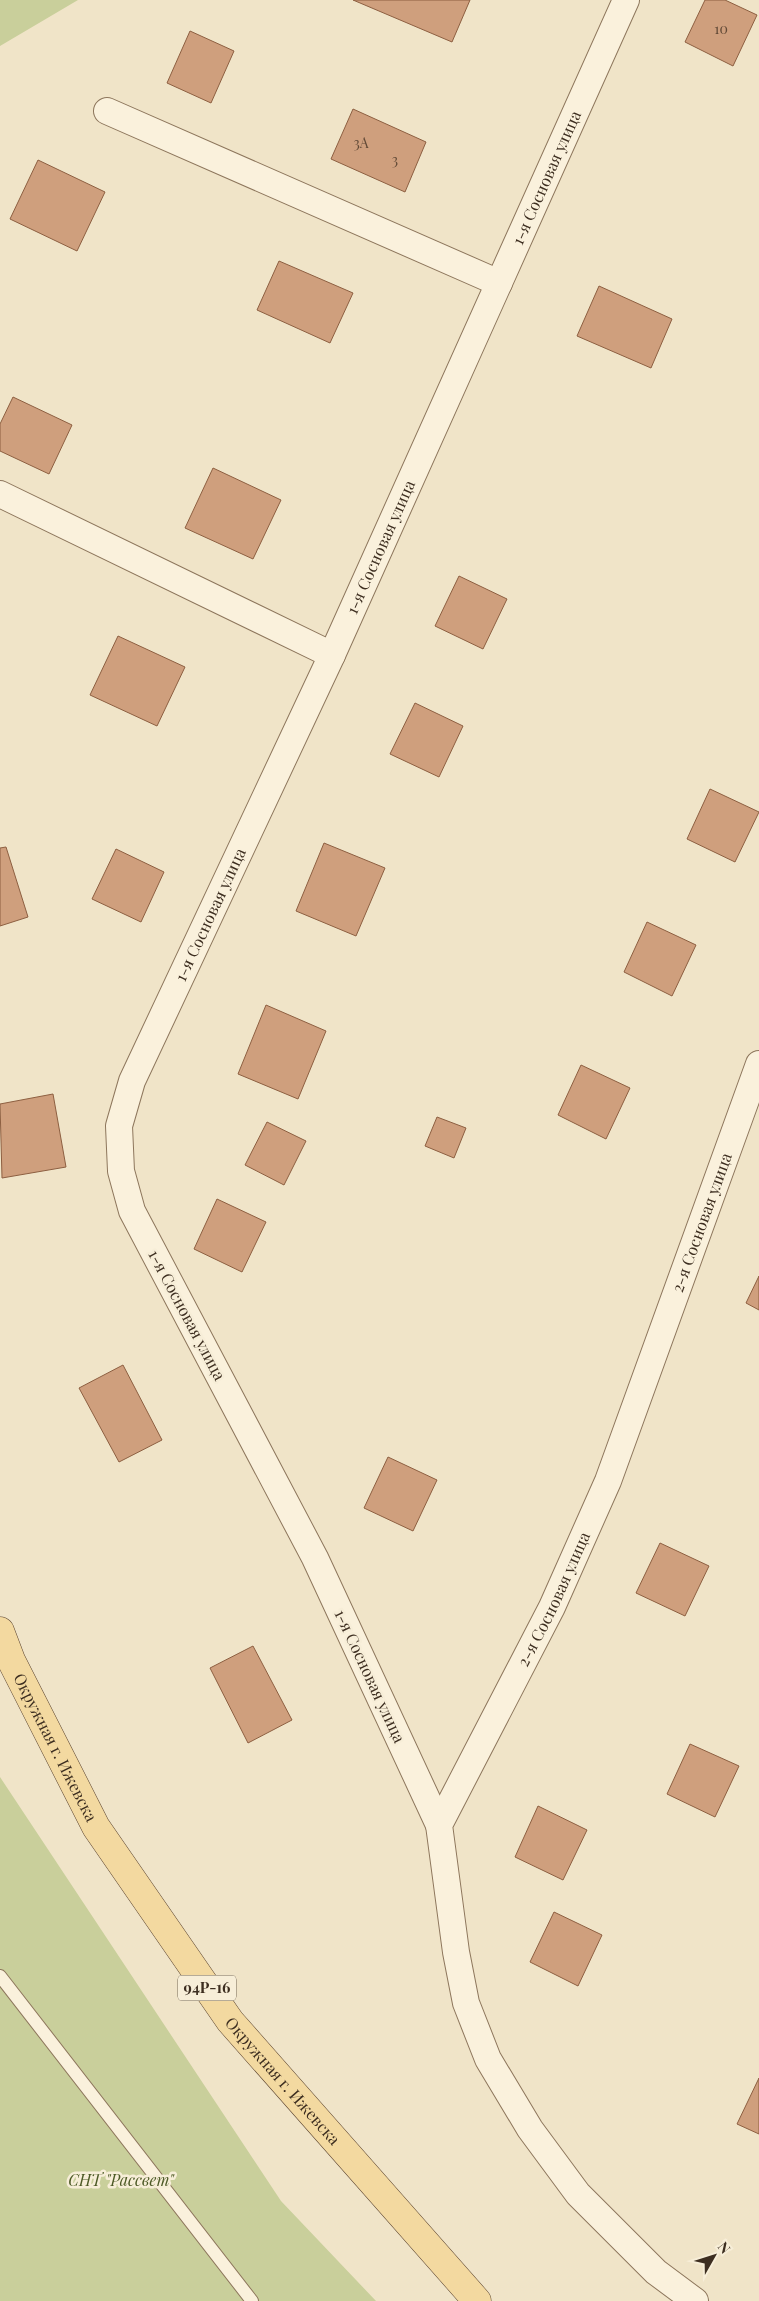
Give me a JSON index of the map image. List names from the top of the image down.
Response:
{
  "streets": {
    "main road": ["Окружная г. Ижевска", "94Р-16"],
    "street": ["1-я Сосновая улица", "2-я Сосновая улица"]
  },
  "crossings": [
    ["1-я Сосновая улица", "2-я Сосновая улица"]
  ],
  "parks": ["СНТ \"Рассвет\""],
  "house_numbers": ["10", "3А", "3"],
  "north": "top right"
}
